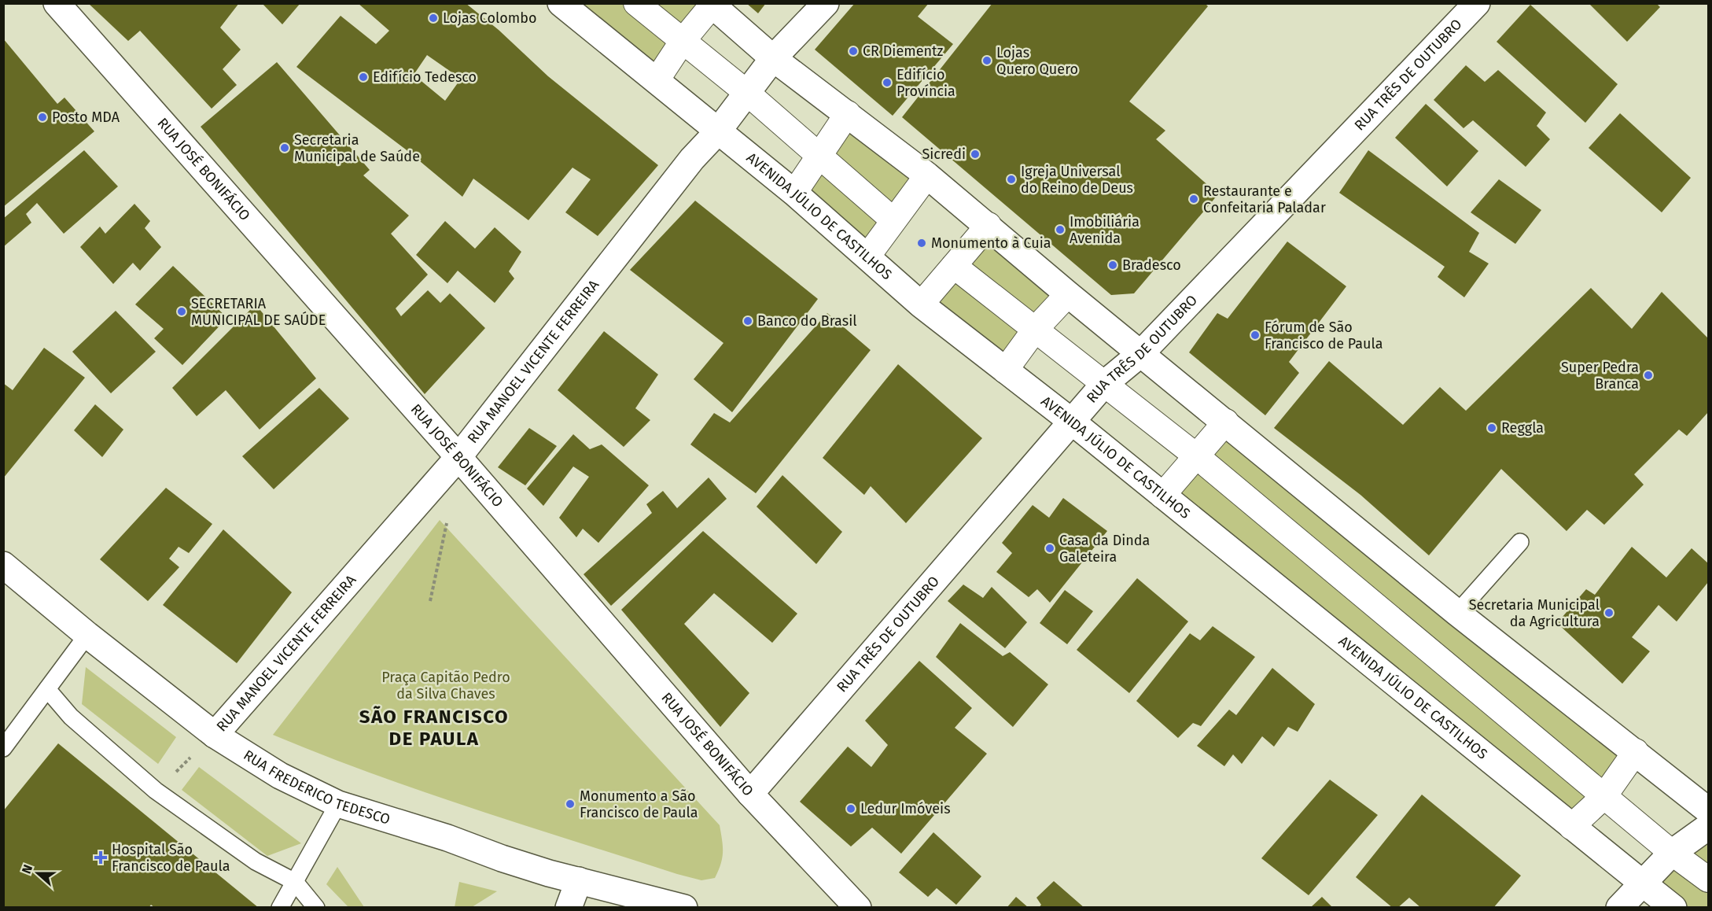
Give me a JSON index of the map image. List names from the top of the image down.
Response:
{
  "streets": {
    "street": [
      "RUA TRÊS DE OUTUBRO",
      "RUA JOSÉ BONIFÁCIO",
      "AVENIDA JÚLIO DE CASTILHOS",
      "RUA MANOEL VICENTE FERREIRA",
      "RUA FREDERICO TEDESCO"
    ]
  },
  "crossings": [
    ["RUA TRÊS DE OUTUBRO", "RUA JOSÉ BONIFÁCIO"],
    ["RUA TRÊS DE OUTUBRO", "AVENIDA JÚLIO DE CASTILHOS"],
    ["RUA JOSÉ BONIFÁCIO", "RUA MANOEL VICENTE FERREIRA"],
    ["AVENIDA JÚLIO DE CASTILHOS", "RUA MANOEL VICENTE FERREIRA"],
    ["RUA MANOEL VICENTE FERREIRA", "RUA FREDERICO TEDESCO"]
  ],
  "districts": ["SÃO FRANCISCO DE PAULA"],
  "parks": ["Praça Capitão Pedro da Silva Chaves"],
  "places": {
    "other": [
      "Lojas Colombo",
      "CR Diementz",
      "Lojas Quero Quero",
      "Edifício Tedesco",
      "Edifício Província",
      "Posto MDA",
      "Secretaria Municipal de Saúde",
      "Sicredi",
      "Igreja Universal do Reino de Deus",
      "Restaurante e Confeitaria Paladar",
      "Imobiliária Avenida",
      "Monumento à Cuia",
      "Bradesco",
      "SECRETARIA MUNICIPAL DE SAÚDE",
      "Banco do Brasil",
      "Fórum de São Francisco de Paula",
      "Super Pedra Branca",
      "Reggla",
      "Casa da Dinda Galeteira",
      "Secretaria Municipal da Agricultura",
      "Monumento a São Francisco de Paula",
      "Ledur Imóveis"
    ],
    "health": ["Hospital São Francisco de Paula"]
  },
  "north": "left"
}
